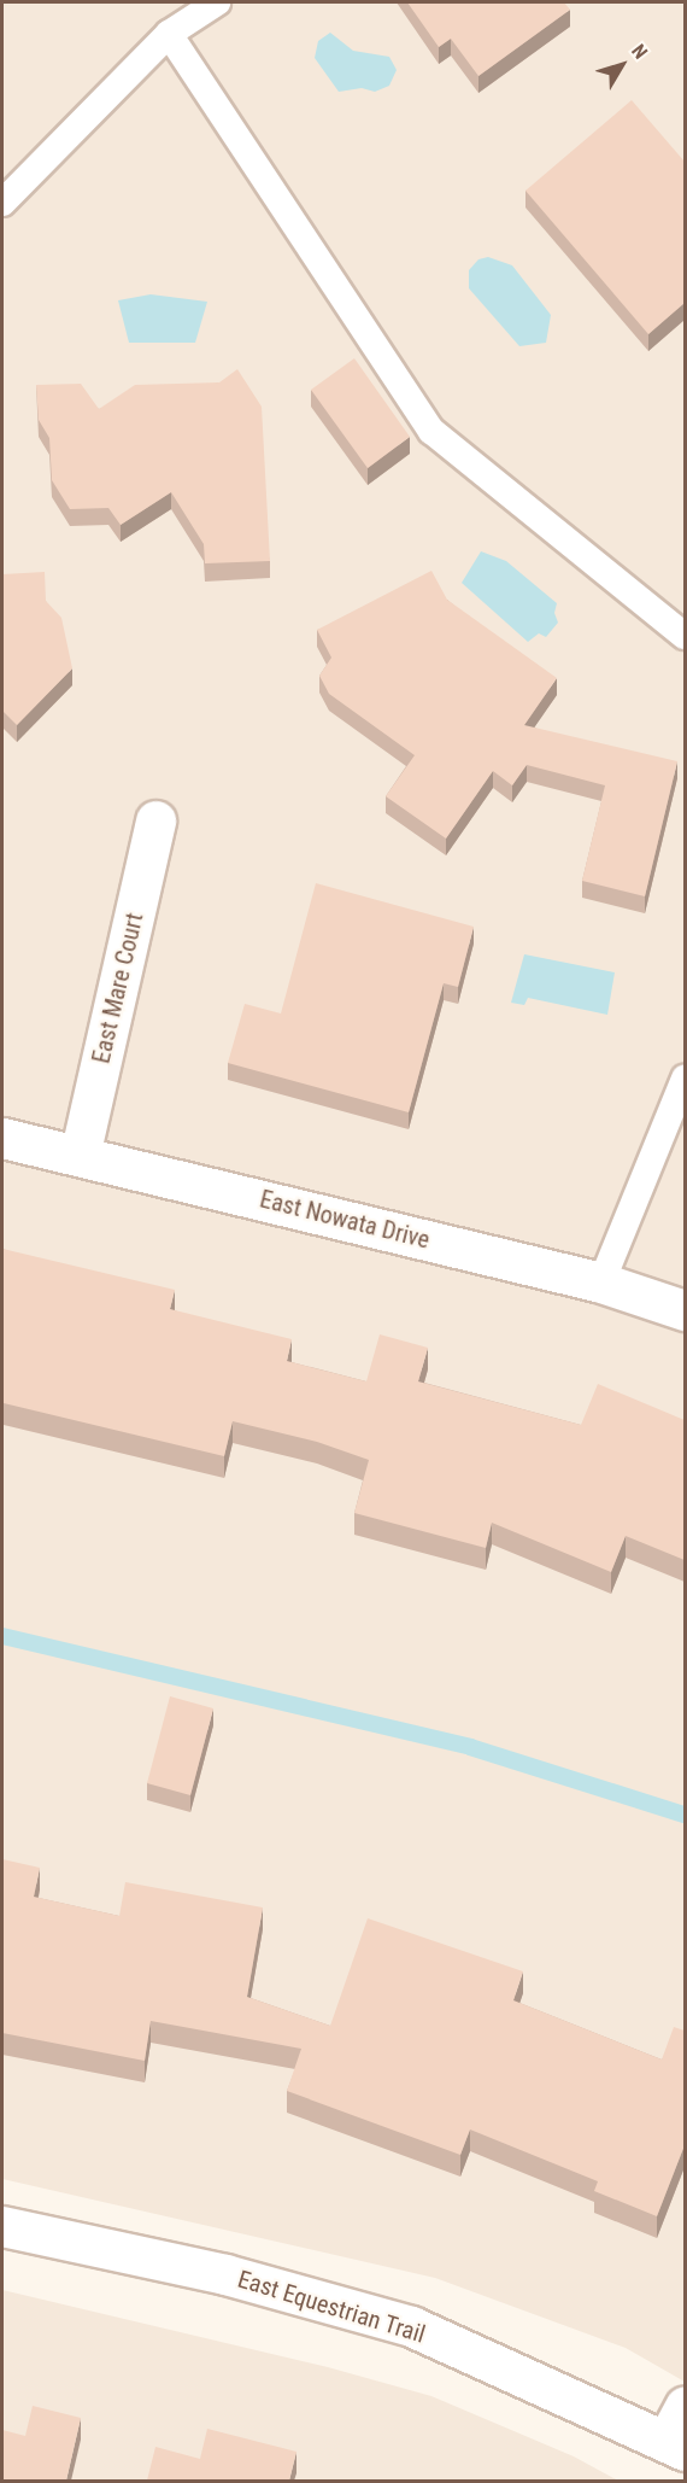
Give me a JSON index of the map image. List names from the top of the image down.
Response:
{
  "streets": {
    "street": ["East Mare Court", "East Nowata Drive", "East Equestrian Trail"]
  },
  "crossings": [
    ["East Mare Court", "East Nowata Drive"]
  ],
  "north": "top right"
}
